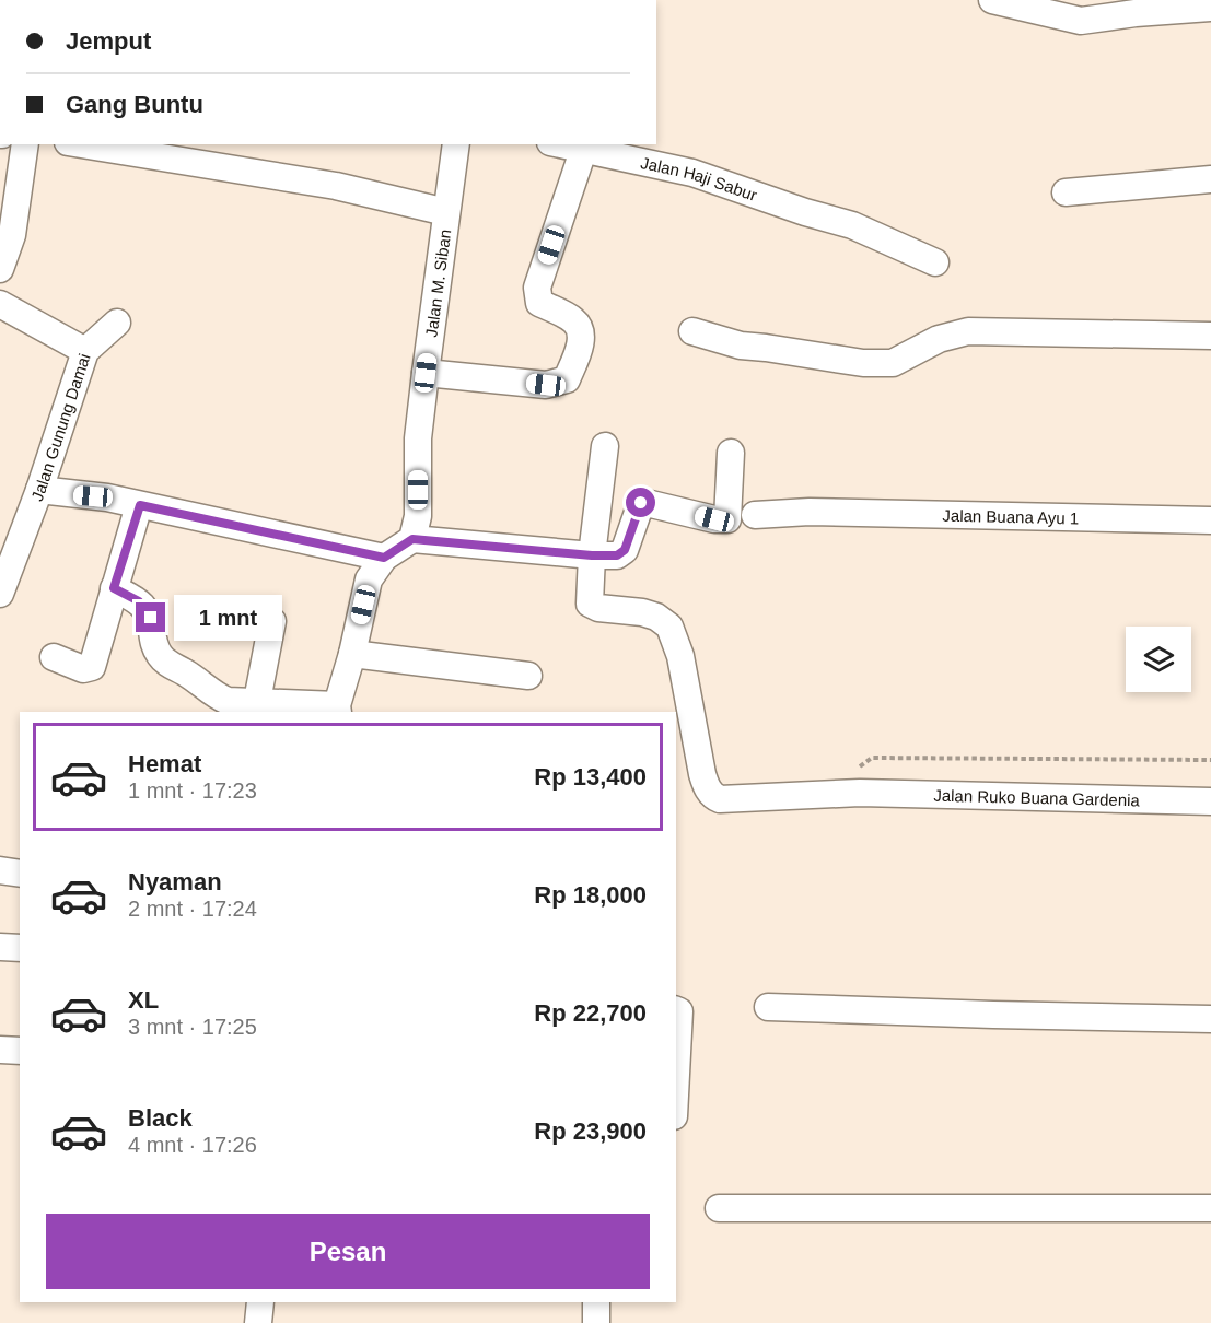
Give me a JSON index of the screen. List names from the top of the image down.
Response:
{
  "streets": {
    "street": [
      "Jalan Haji Sabur",
      "Jalan M. Siban",
      "Jalan Gunung Damai",
      "Jalan Buana Ayu 1",
      "Jalan Ruko Buana Gardenia"
    ]
  },
  "page": {
    "banner": ["Jemput", "Gang Buntu"],
    "bubble": "1 mnt",
    "list": [
      {
        "name": "Hemat",
        "note": "1 mnt · 17:23",
        "value": "Rp 13,400"
      },
      {
        "name": "Nyaman",
        "note": "2 mnt · 17:24",
        "value": "Rp 18,000"
      },
      {
        "name": "XL",
        "note": "3 mnt · 17:25",
        "value": "Rp 22,700"
      },
      {
        "name": "Black",
        "note": "4 mnt · 17:26",
        "value": "Rp 23,900"
      }
    ],
    "buttons": "Pesan"
  }
}
